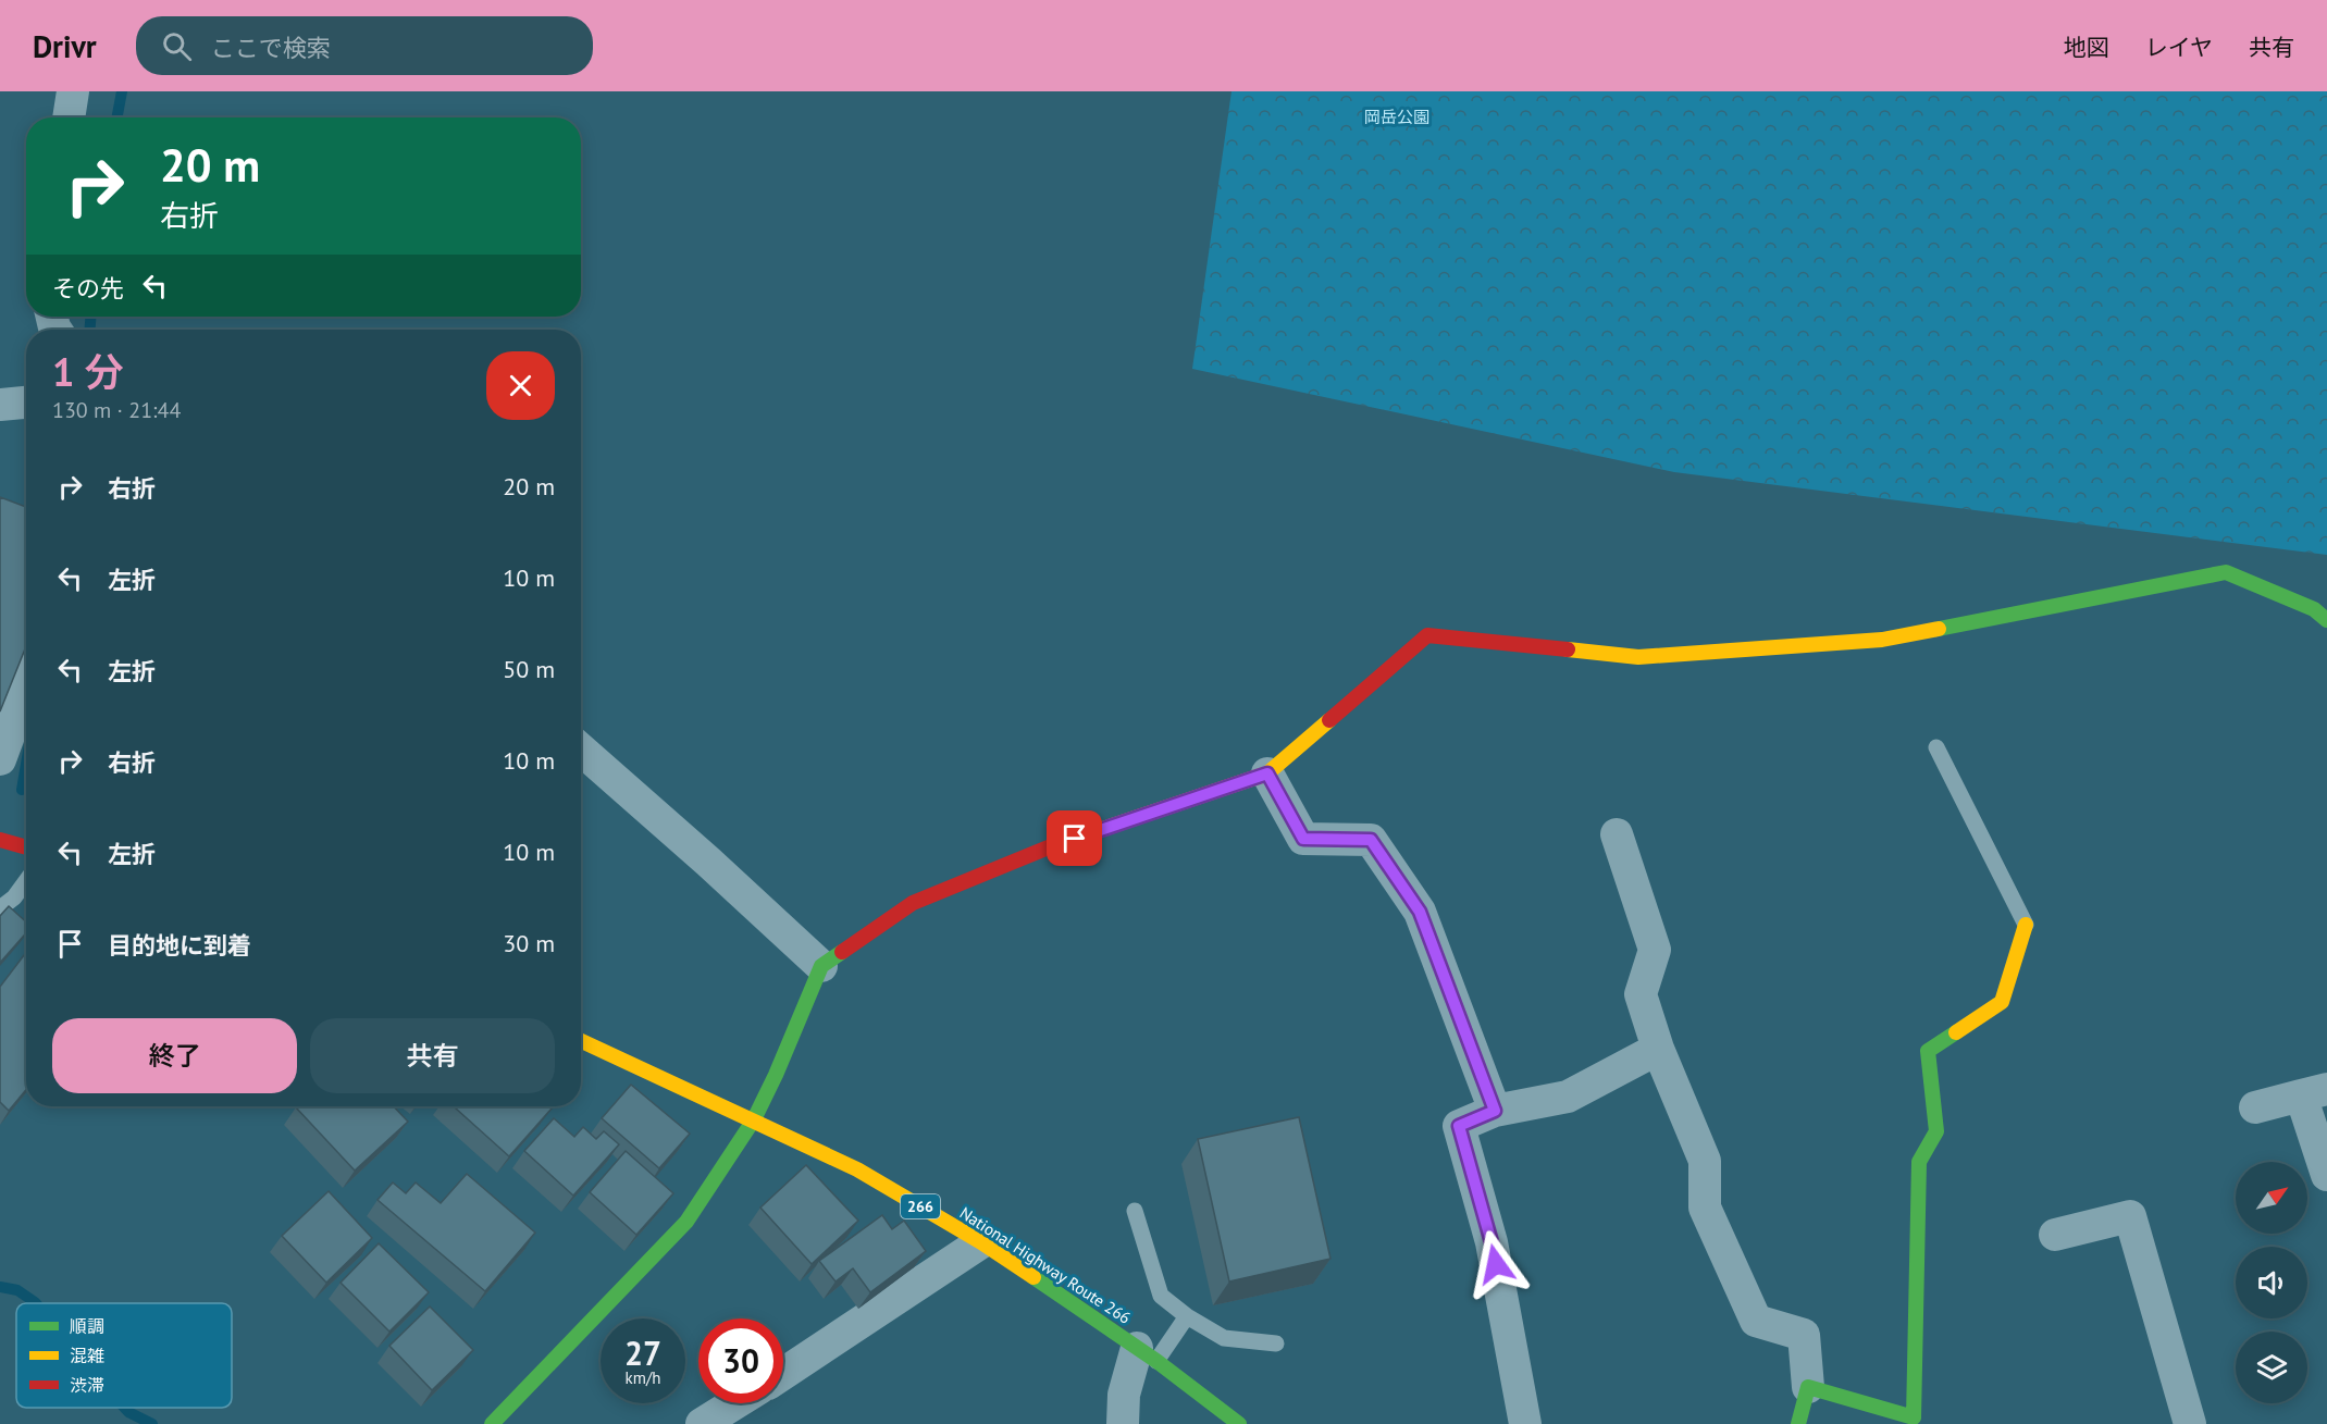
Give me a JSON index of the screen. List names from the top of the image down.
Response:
{
  "streets": {
    "main road": ["266", "National Highway Route 266"]
  },
  "parks": ["岡岳公園"],
  "legend": ["順調", "混雑", "渋滞"],
  "north": "top right",
  "page": {
    "header": "Drivr",
    "search": "ここで検索",
    "nav": ["地図", "レイヤ", "共有"],
    "turn": ["20 m", "右折"],
    "then": "その先",
    "heading": ["1 分", "130 m · 21:44"],
    "list": [
      {
        "name": "右折",
        "value": "20 m"
      },
      {
        "name": "左折",
        "value": "10 m"
      },
      {
        "name": "左折",
        "value": "50 m"
      },
      {
        "name": "右折",
        "value": "10 m"
      },
      {
        "name": "左折",
        "value": "10 m"
      },
      {
        "name": "目的地に到着",
        "value": "30 m"
      }
    ],
    "buttons": ["終了", "共有"],
    "speed": "27 km/h",
    "limit": "30"
  }
}
